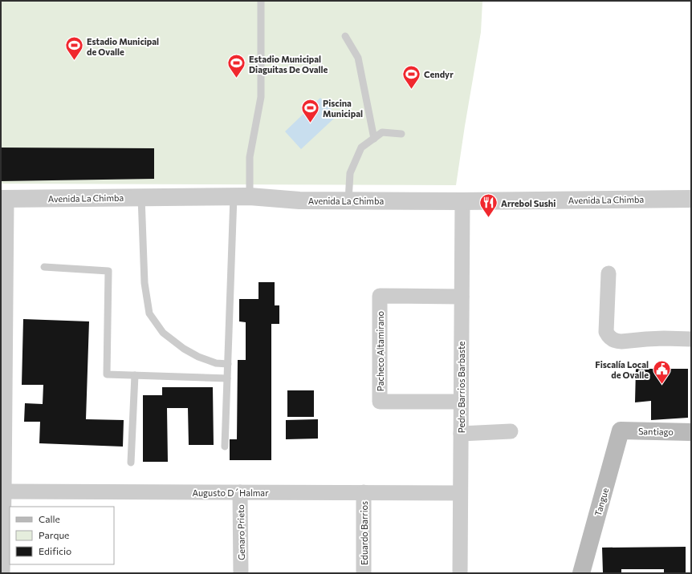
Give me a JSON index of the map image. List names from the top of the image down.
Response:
{
  "streets": {
    "main road": ["Santiago", "Tangue"],
    "street": [
      "Avenida La Chimba",
      "Pacheco Altamirano",
      "Pedro Barrios Barbaste",
      "Augusto D´Halmar",
      "Genaro Prieto",
      "Eduardo Barrios"
    ]
  },
  "crossings": [
    ["Avenida La Chimba", "Pedro Barrios Barbaste"],
    ["Pacheco Altamirano", "Pedro Barrios Barbaste"],
    ["Pedro Barrios Barbaste", "Augusto D´Halmar"],
    ["Santiago", "Tangue"],
    ["Augusto D´Halmar", "Genaro Prieto"],
    ["Augusto D´Halmar", "Eduardo Barrios"]
  ],
  "places": {
    "sports": [
      "Estadio Municipal de Ovalle",
      "Estadio Municipal Diaguitas De Ovalle",
      "Cendyr",
      "Piscina Municipal"
    ],
    "restaurant": ["Arrebol Sushi"],
    "public building": ["Fiscalía Local de Ovalle"]
  },
  "legend": ["Calle", "Parque", "Edificio"]
}
